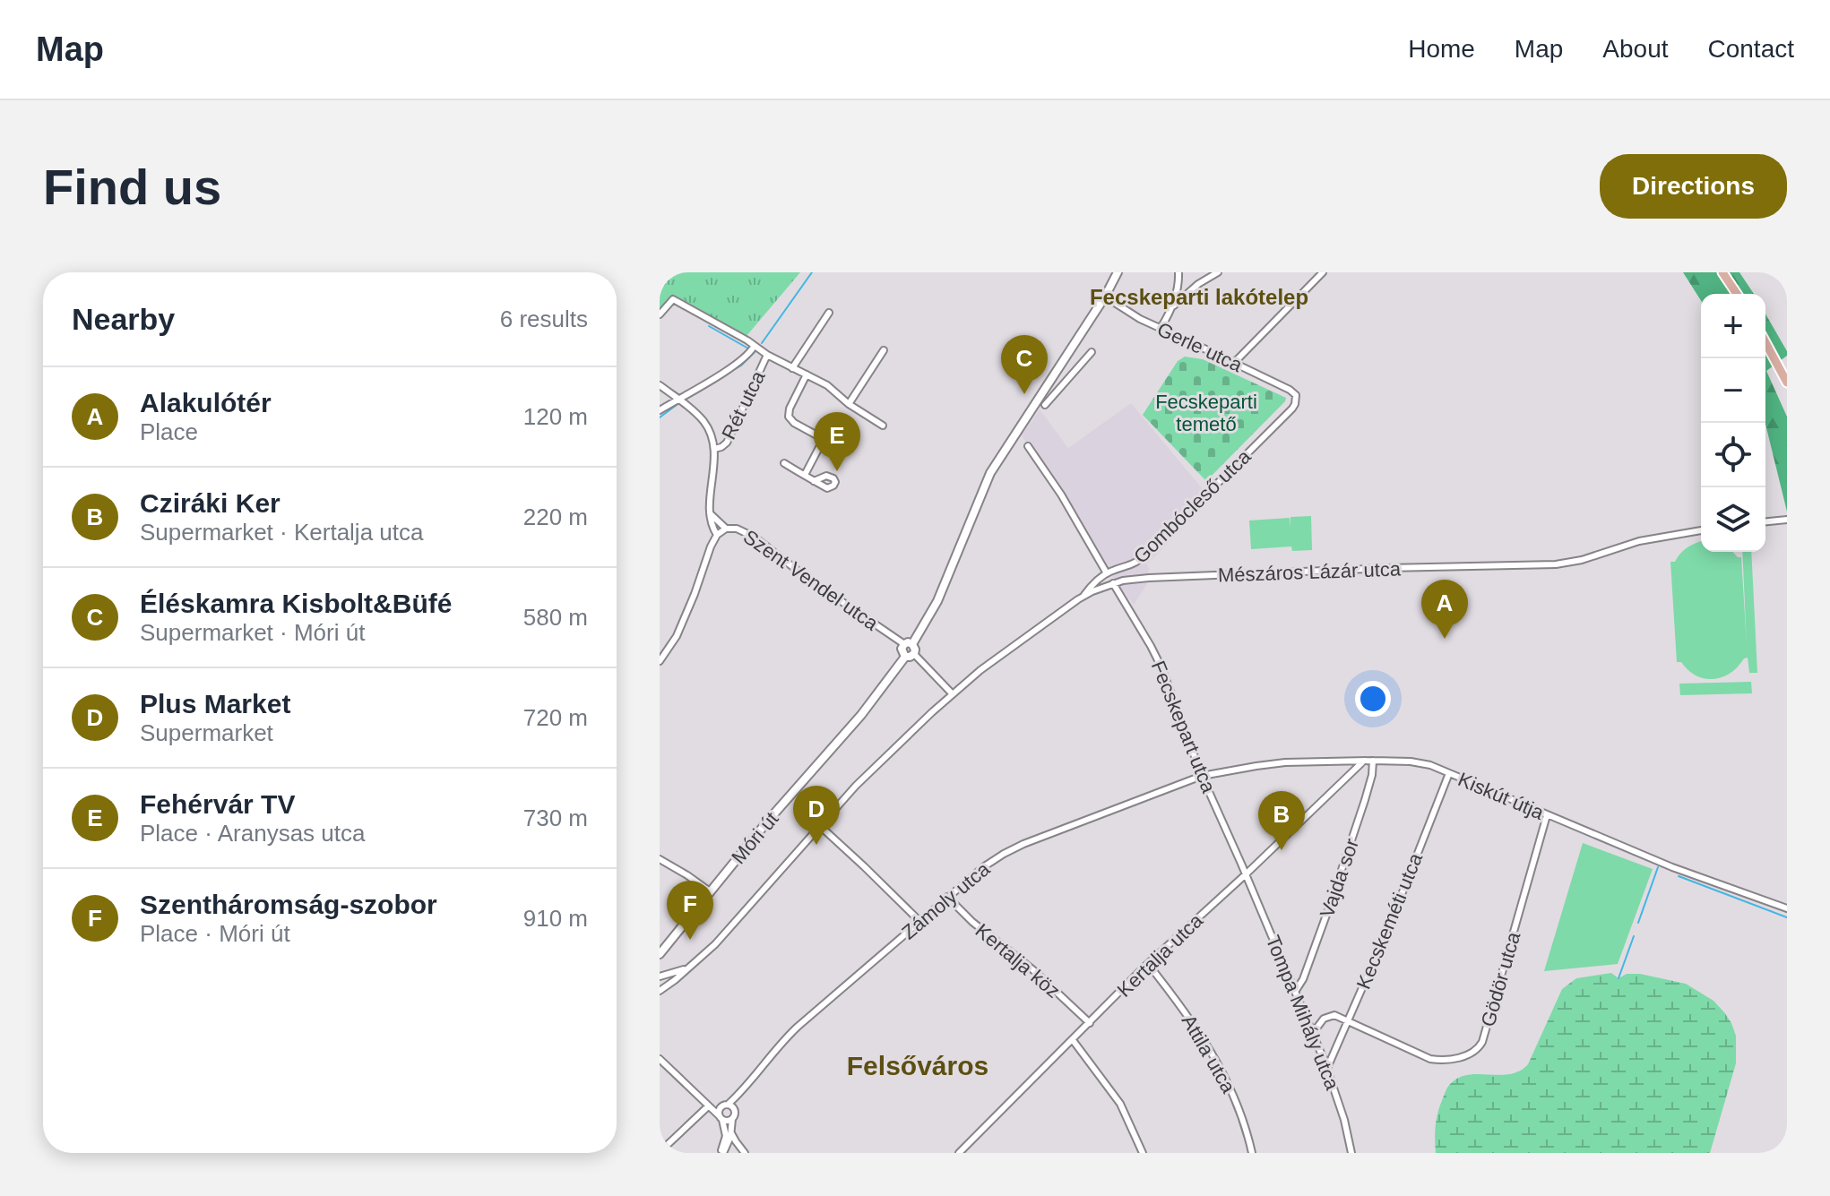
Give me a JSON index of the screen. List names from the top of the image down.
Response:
{
  "streets": {
    "main road": ["Móri út"],
    "street": [
      "Gerle utca",
      "Rét utca",
      "Gombócleső utca",
      "Mészáros Lázár utca",
      "Szent Vendel utca",
      "Fecskepart utca",
      "Kiskút útja",
      "Vajda sor",
      "Zámoly utca",
      "Kecskeméti utca",
      "Kertalja utca",
      "Kertalja köz",
      "Gödör utca",
      "Tompa Mihály utca",
      "Attila utca"
    ]
  },
  "crossings": [
    ["Gerle utca", "Gombócleső utca"],
    ["Gombócleső utca", "Fecskepart utca"],
    ["Mészáros Lázár utca", "Fecskepart utca"],
    ["Szent Vendel utca", "Móri út"],
    ["Fecskepart utca", "Kiskút útja"],
    ["Fecskepart utca", "Zámoly utca"],
    ["Fecskepart utca", "Kertalja utca"],
    ["Fecskepart utca", "Tompa Mihály utca"],
    ["Kiskút útja", "Vajda sor"],
    ["Kiskút útja", "Zámoly utca"],
    ["Kiskút útja", "Kecskeméti utca"],
    ["Kiskút útja", "Kertalja utca"],
    ["Kiskút útja", "Gödör utca"],
    ["Vajda sor", "Tompa Mihály utca"],
    ["Zámoly utca", "Kertalja köz"],
    ["Kecskeméti utca", "Gödör utca"],
    ["Kecskeméti utca", "Tompa Mihály utca"],
    ["Kertalja utca", "Kertalja köz"],
    ["Kertalja utca", "Tompa Mihály utca"],
    ["Kertalja utca", "Attila utca"]
  ],
  "districts": ["Fecskeparti lakótelep", "Felsőváros"],
  "parks": ["Fecskeparti temető"],
  "page": {
    "header": "Map",
    "nav": [
      "Home",
      "Map",
      "About",
      "Contact"
    ],
    "buttons": "Directions",
    "title": "Find us",
    "heading": ["Nearby", "6 results"],
    "map_buttons": ["+", "−"],
    "pins": [
      "C",
      "E",
      "A",
      "D",
      "B",
      "F"
    ],
    "list": [
      {
        "mark": "A",
        "name": "Alakulótér",
        "note": "Place",
        "value": "120 m"
      },
      {
        "mark": "B",
        "name": "Cziráki Ker",
        "note": "Supermarket · Kertalja utca",
        "value": "220 m"
      },
      {
        "mark": "C",
        "name": "Éléskamra Kisbolt&Büfé",
        "note": "Supermarket · Móri út",
        "value": "580 m"
      },
      {
        "mark": "D",
        "name": "Plus Market",
        "note": "Supermarket",
        "value": "720 m"
      },
      {
        "mark": "E",
        "name": "Fehérvár TV",
        "note": "Place · Aranysas utca",
        "value": "730 m"
      },
      {
        "mark": "F",
        "name": "Szentháromság-szobor",
        "note": "Place · Móri út",
        "value": "910 m"
      }
    ]
  }
}
